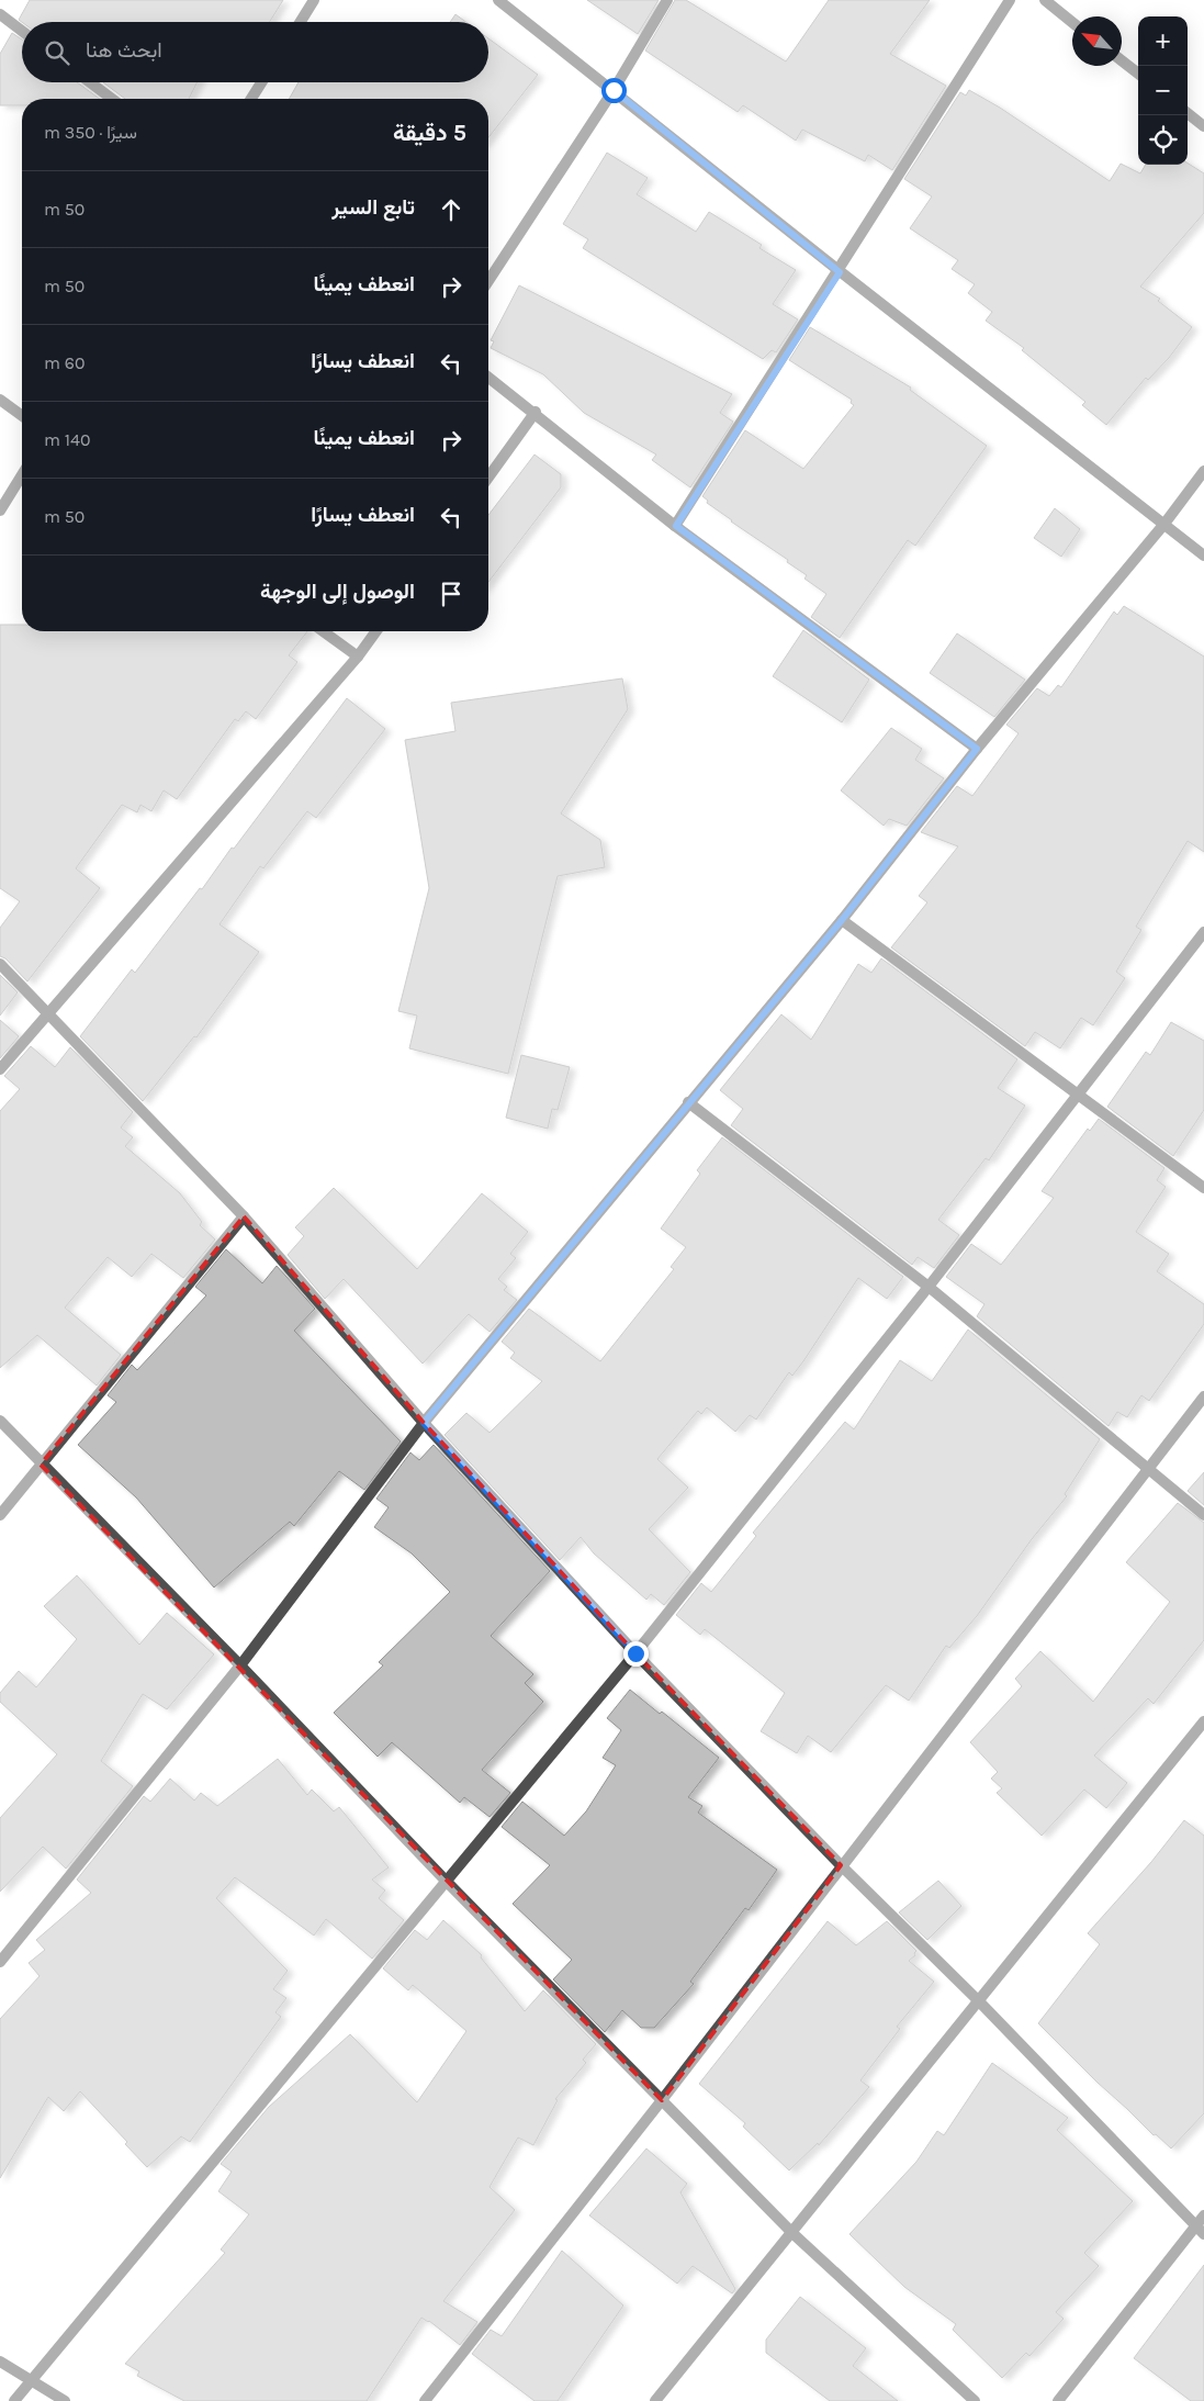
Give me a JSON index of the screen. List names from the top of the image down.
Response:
{
  "north": "top left",
  "page": {
    "map_buttons": ["+", "−"],
    "search": "ابحث هنا",
    "heading": ["5 دقيقة", "سيرًا · 350 m"],
    "list": [
      ["تابع السير", "50 m"],
      ["انعطف يمينًا", "50 m"],
      ["انعطف يسارًا", "60 m"],
      ["انعطف يمينًا", "140 m"],
      ["انعطف يسارًا", "50 m"],
      "الوصول إلى الوجهة"
    ]
  }
}
